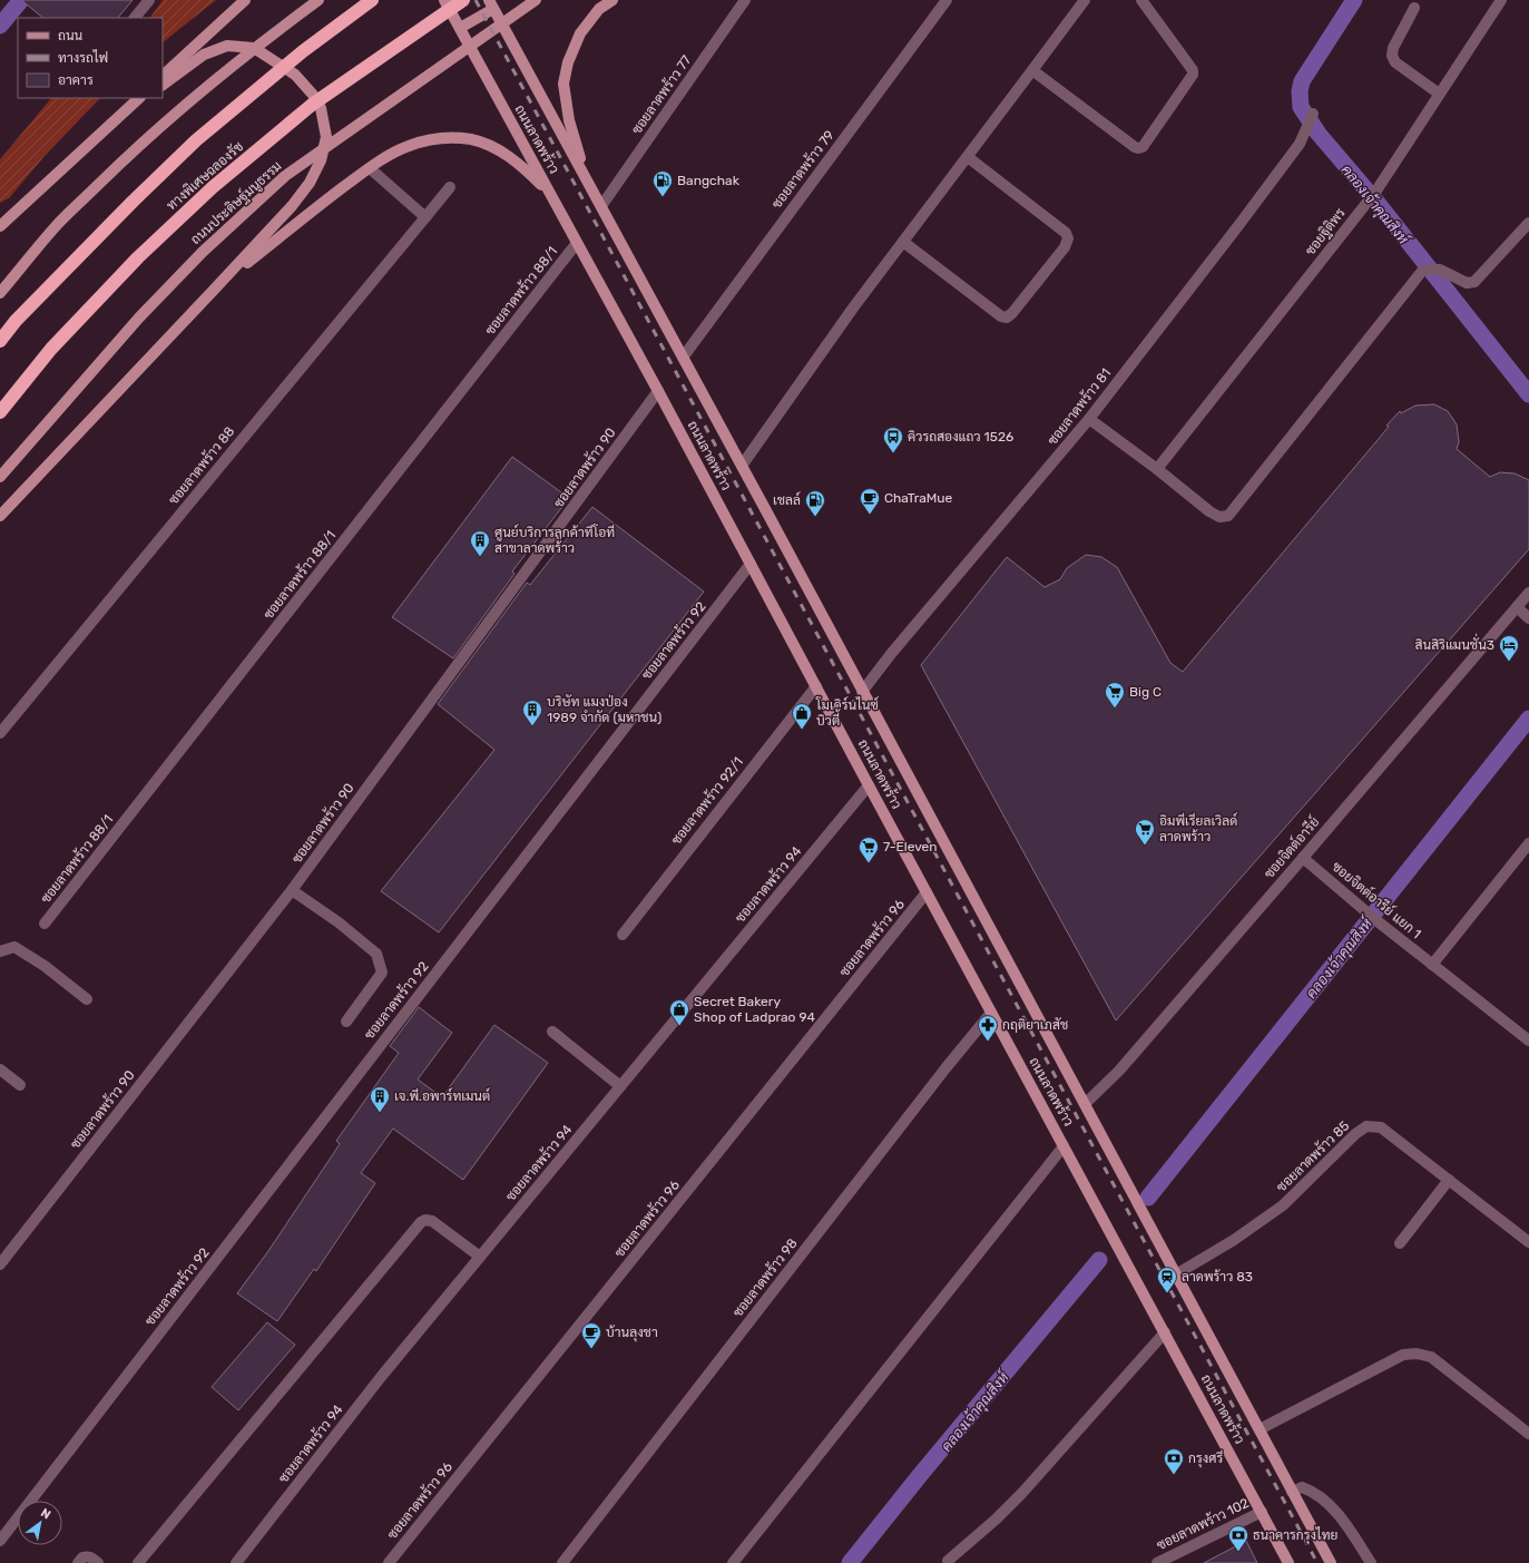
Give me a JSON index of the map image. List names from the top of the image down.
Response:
{
  "streets": {
    "highway": ["ทางพิเศษฉลองรัช"],
    "main road": ["ถนนลาดพร้าว", "ถนนประดิษฐ์มนูธรรม"],
    "street": [
      "ซอยลาดพร้าว 77",
      "ซอยลาดพร้าว 79",
      "ซอยฐิติพร",
      "ซอยลาดพร้าว 88/1",
      "ซอยลาดพร้าว 81",
      "ซอยลาดพร้าว 88",
      "ซอยลาดพร้าว 90",
      "ซอยลาดพร้าว 92",
      "ซอยลาดพร้าว 92/1",
      "ซอยจิตต์อารีย์",
      "ซอยลาดพร้าว 94",
      "ซอยจิตต์อารีย์ แยก 1",
      "ซอยลาดพร้าว 96",
      "ซอยลาดพร้าว 85",
      "ซอยลาดพร้าว 98",
      "ซอยลาดพร้าว 102"
    ]
  },
  "crossings": [
    ["ซอยลาดพร้าว 77", "ถนนลาดพร้าว"],
    ["ถนนลาดพร้าว", "ซอยลาดพร้าว 79"],
    ["ถนนลาดพร้าว", "ซอยลาดพร้าว 88/1"],
    ["ถนนลาดพร้าว", "ซอยลาดพร้าว 81"],
    ["ถนนลาดพร้าว", "ซอยลาดพร้าว 90"],
    ["ถนนลาดพร้าว", "ซอยลาดพร้าว 92"],
    ["ถนนลาดพร้าว", "ซอยลาดพร้าว 92/1"],
    ["ถนนลาดพร้าว", "ซอยจิตต์อารีย์"],
    ["ถนนลาดพร้าว", "ซอยลาดพร้าว 94"],
    ["ถนนลาดพร้าว", "ซอยลาดพร้าว 96"],
    ["ถนนลาดพร้าว", "ซอยลาดพร้าว 85"],
    ["ถนนลาดพร้าว", "ซอยลาดพร้าว 98"],
    ["ถนนลาดพร้าว", "ซอยลาดพร้าว 102"],
    ["ซอยจิตต์อารีย์", "ซอยจิตต์อารีย์ แยก 1"]
  ],
  "water": ["คลองเจ้าคุณสิงห์"],
  "places": {
    "fuel station": ["Bangchak", "เชลล์"],
    "bus stop": ["คิวรถสองแถว 1526"],
    "cafe": ["ChaTraMue", "บ้านลุงชา"],
    "building": ["ศูนย์บริการลูกค้าทีโอที สาขาลาดพร้าว", "บริษัท แมงป่อง 1989 จำกัด (มหาชน)", "เจ.พี.อพาร์ทเมนต์"],
    "hotel": ["สินสิริแมนชั่น3"],
    "supermarket": ["Big C", "อิมพีเรียลเวิลด์ ลาดพร้าว", "7-Eleven"],
    "shop": ["โมเดิร์นไนซ์ บิวตี้", "Secret Bakery Shop of Ladprao 94"],
    "pharmacy": ["กฤติยาเภสัช"],
    "station": ["ลาดพร้าว 83"],
    "bank": ["กรุงศรี", "ธนาคารกรุงไทย"]
  },
  "legend": ["ถนน", "ทางรถไฟ", "อาคาร"],
  "north": "top right"
}
